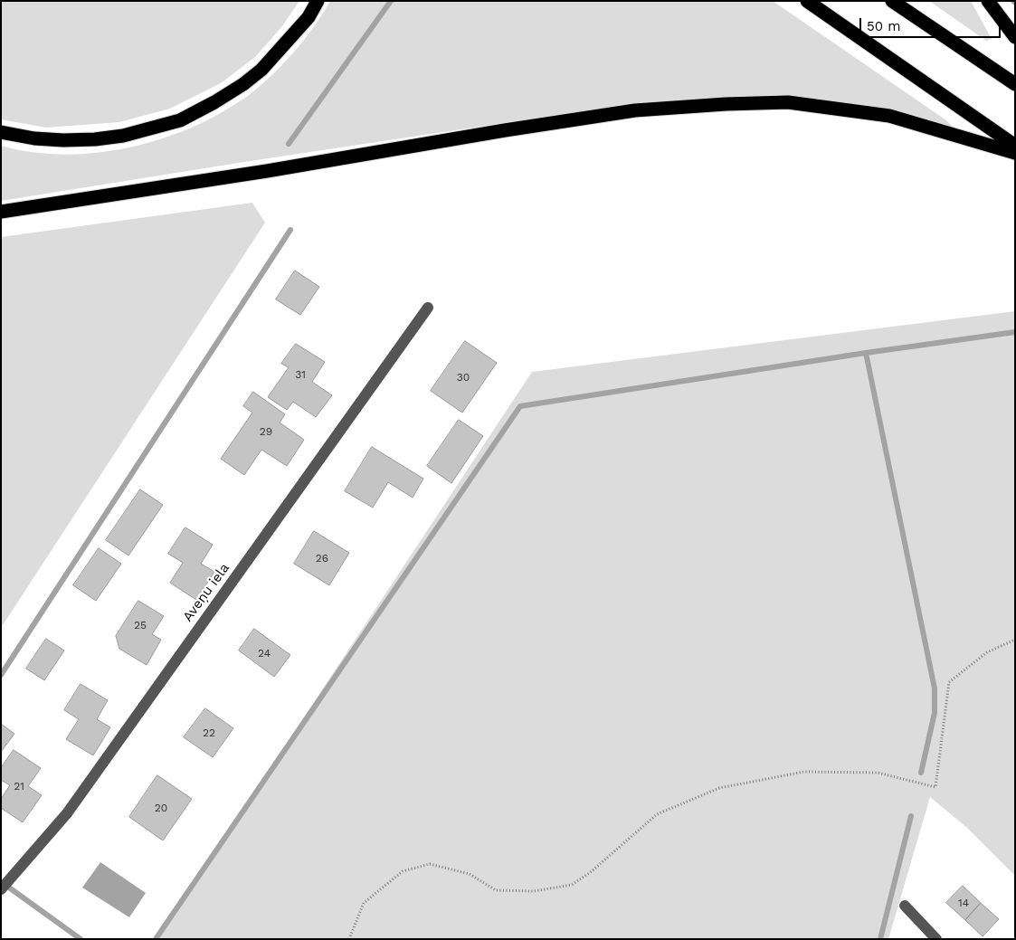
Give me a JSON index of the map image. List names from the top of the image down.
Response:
{
  "streets": {
    "street": ["Aveņu iela"]
  },
  "house_numbers": [
    "31",
    "30",
    "29",
    "26",
    "25",
    "24",
    "22",
    "21",
    "20",
    "14"
  ],
  "scale_bar": "50 m"
}
